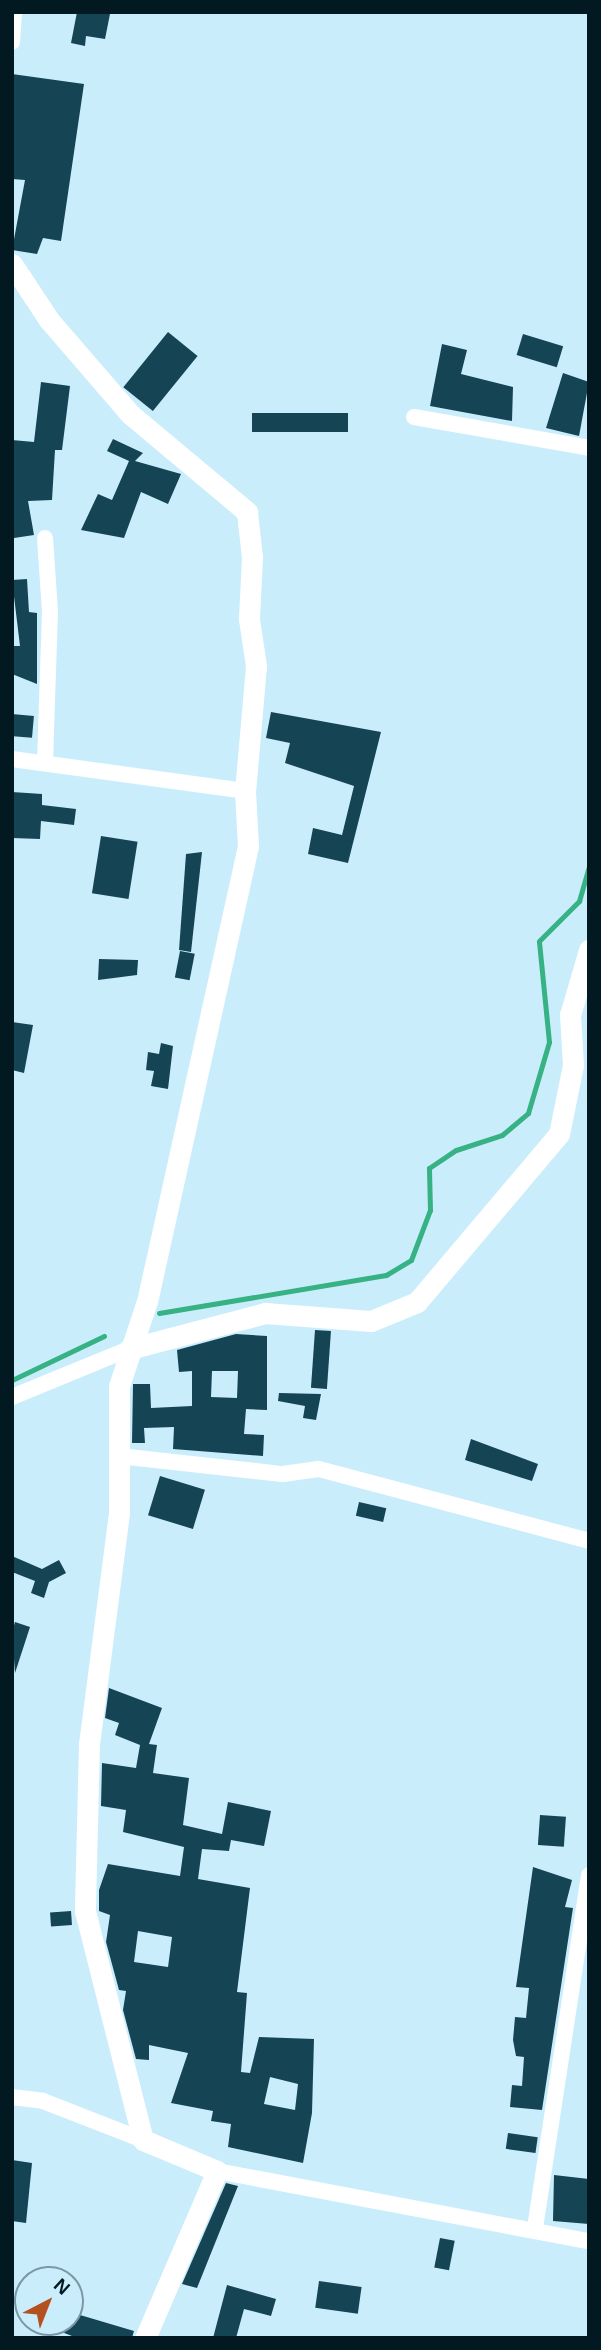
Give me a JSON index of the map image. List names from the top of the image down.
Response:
{
  "north": "top right"
}
